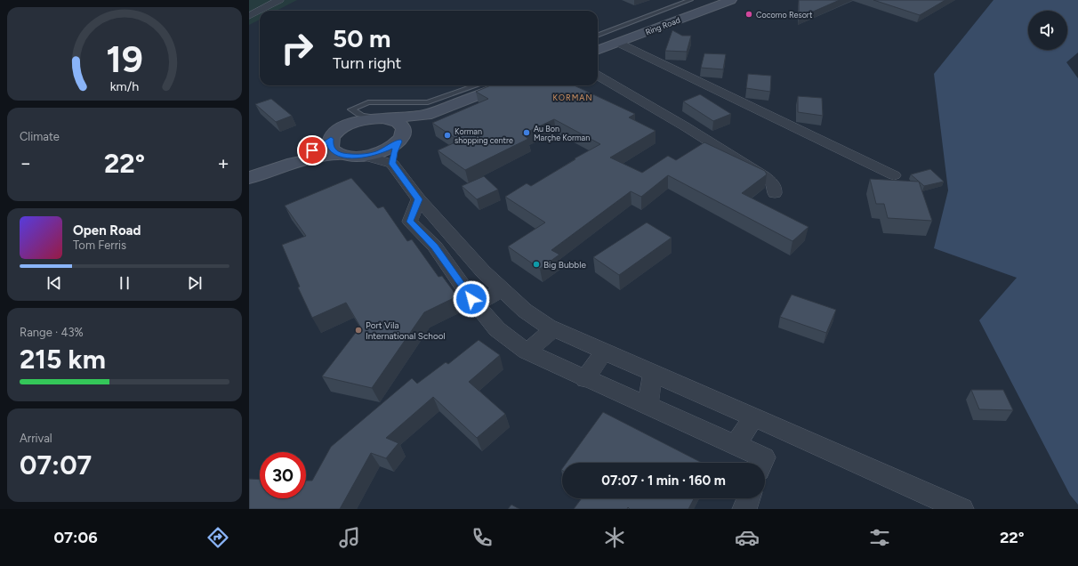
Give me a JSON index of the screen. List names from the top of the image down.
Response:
{
  "streets": {
    "main road": ["Ring Road"]
  },
  "districts": ["KORMAN"],
  "places": [
    "Cocomo Resort",
    "Au Bon Marçhe Korman",
    "Korman shopping centre",
    "Big Bubble",
    "Port Vila International School"
  ],
  "page": {
    "turn": ["50 m", "Turn right"],
    "tile": [
      "Climate",
      ["Range · 43%", "215 km"],
      ["Arrival", "07:07"]
    ],
    "heat": ["−", "22°", "+"],
    "song": ["Open Road", "Tom Ferris"],
    "limit": "30",
    "trip": "07:07 · 1 min · 160 m",
    "tabs": ["07:06", "22°"],
    "gauge": ["19", "km/h"]
  }
}
